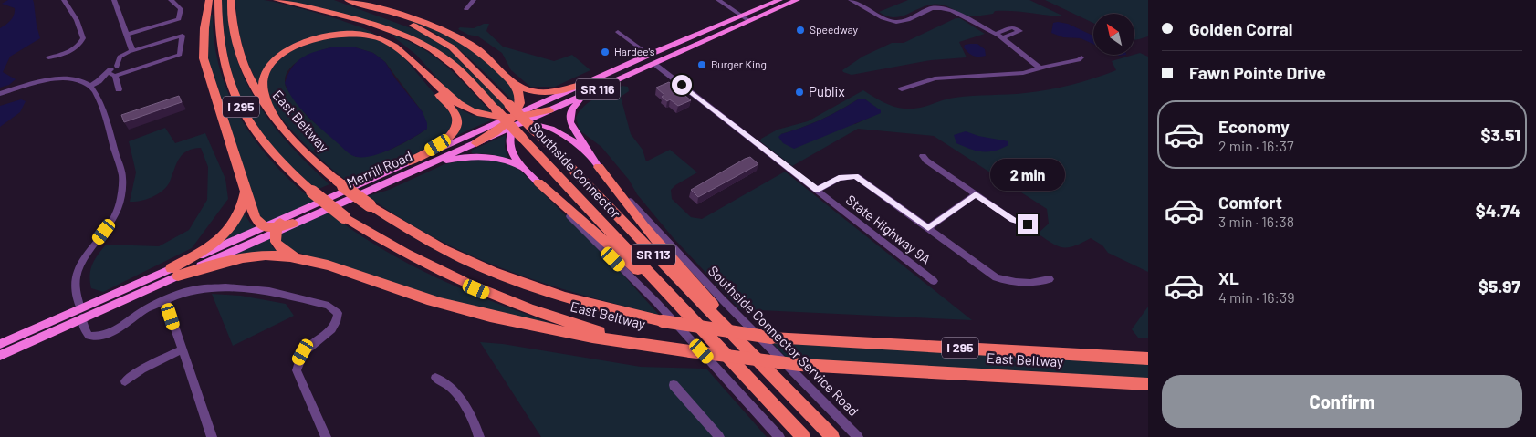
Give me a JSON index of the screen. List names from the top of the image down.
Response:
{
  "streets": {
    "highway": [
      "I 295",
      "East Beltway",
      "Southside Connector",
      "SR 113"
    ],
    "main road": ["SR 116", "Merrill Road"],
    "street": ["State Highway 9A", "Southside Connector Service Road"]
  },
  "crossings": [
    ["SR 116", "Merrill Road"],
    ["SR 116", "State Highway 9A"]
  ],
  "places": [
    "Speedway",
    "Hardee's",
    "Burger King",
    "Publix"
  ],
  "north": "top left",
  "page": {
    "banner": ["Golden Corral", "Fawn Pointe Drive"],
    "list": [
      {
        "name": "Economy",
        "note": "2 min · 16:37",
        "value": "$3.51"
      },
      {
        "name": "Comfort",
        "note": "3 min · 16:38",
        "value": "$4.74"
      },
      {
        "name": "XL",
        "note": "4 min · 16:39",
        "value": "$5.97"
      }
    ],
    "bubble": "2 min",
    "buttons": "Confirm"
  }
}
